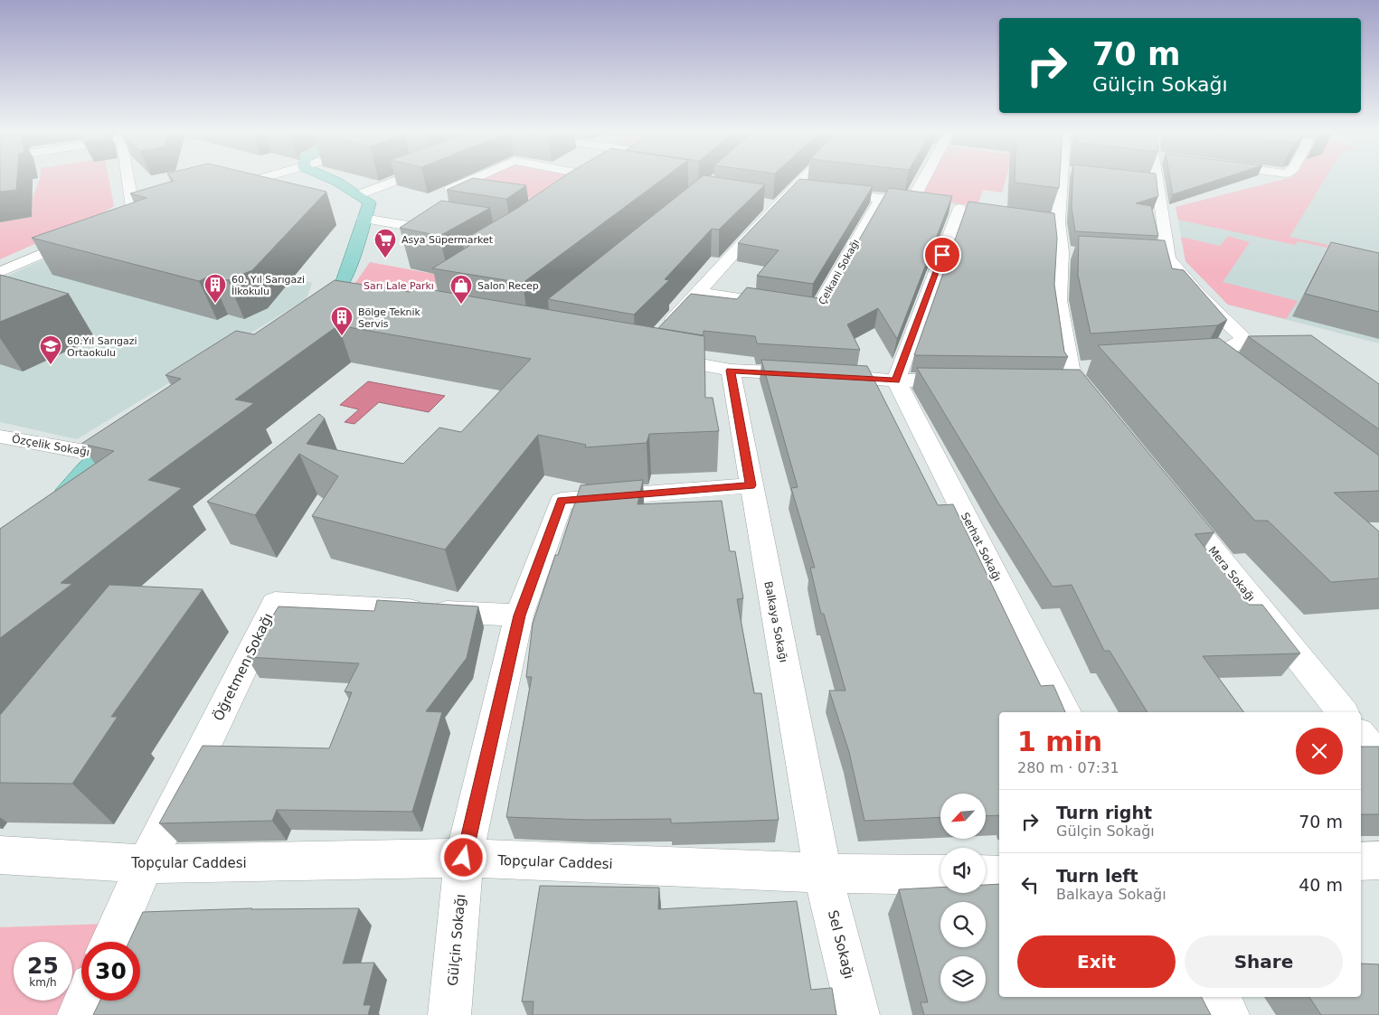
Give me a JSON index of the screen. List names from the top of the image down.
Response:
{
  "streets": {
    "street": [
      "Çelkani Sokağı",
      "Özçelik Sokağı",
      "Serhat Sokağı",
      "Mera Sokağı",
      "Balkaya Sokağı",
      "Öğretmen Sokağı",
      "Topçular Caddesi",
      "Gülçin Sokağı",
      "Sel Sokağı"
    ]
  },
  "crossings": [
    ["Balkaya Sokağı", "Topçular Caddesi"],
    ["Balkaya Sokağı", "Gülçin Sokağı"],
    ["Balkaya Sokağı", "Sel Sokağı"],
    ["Öğretmen Sokağı", "Topçular Caddesi"],
    ["Öğretmen Sokağı", "Gülçin Sokağı"],
    ["Topçular Caddesi", "Gülçin Sokağı"],
    ["Topçular Caddesi", "Sel Sokağı"]
  ],
  "parks": ["Sarı Lale Parkı"],
  "places": {
    "supermarket": ["Asya Süpermarket"],
    "building": ["60. Yıl Sarıgazi İlkokulu", "Bölge Teknik Servis"],
    "shop": ["Salon Recep"],
    "school or university": ["60.Yıl Sarıgazi Ortaokulu"]
  },
  "north": "bottom left",
  "page": {
    "turn": ["70 m", "Gülçin Sokağı"],
    "heading": ["1 min", "280 m · 07:31"],
    "list": [
      {
        "name": "Turn right",
        "note": "Gülçin Sokağı",
        "value": "70 m"
      },
      {
        "name": "Turn left",
        "note": "Balkaya Sokağı",
        "value": "40 m"
      }
    ],
    "buttons": ["Exit", "Share"],
    "speed": "25 km/h",
    "limit": "30"
  }
}
